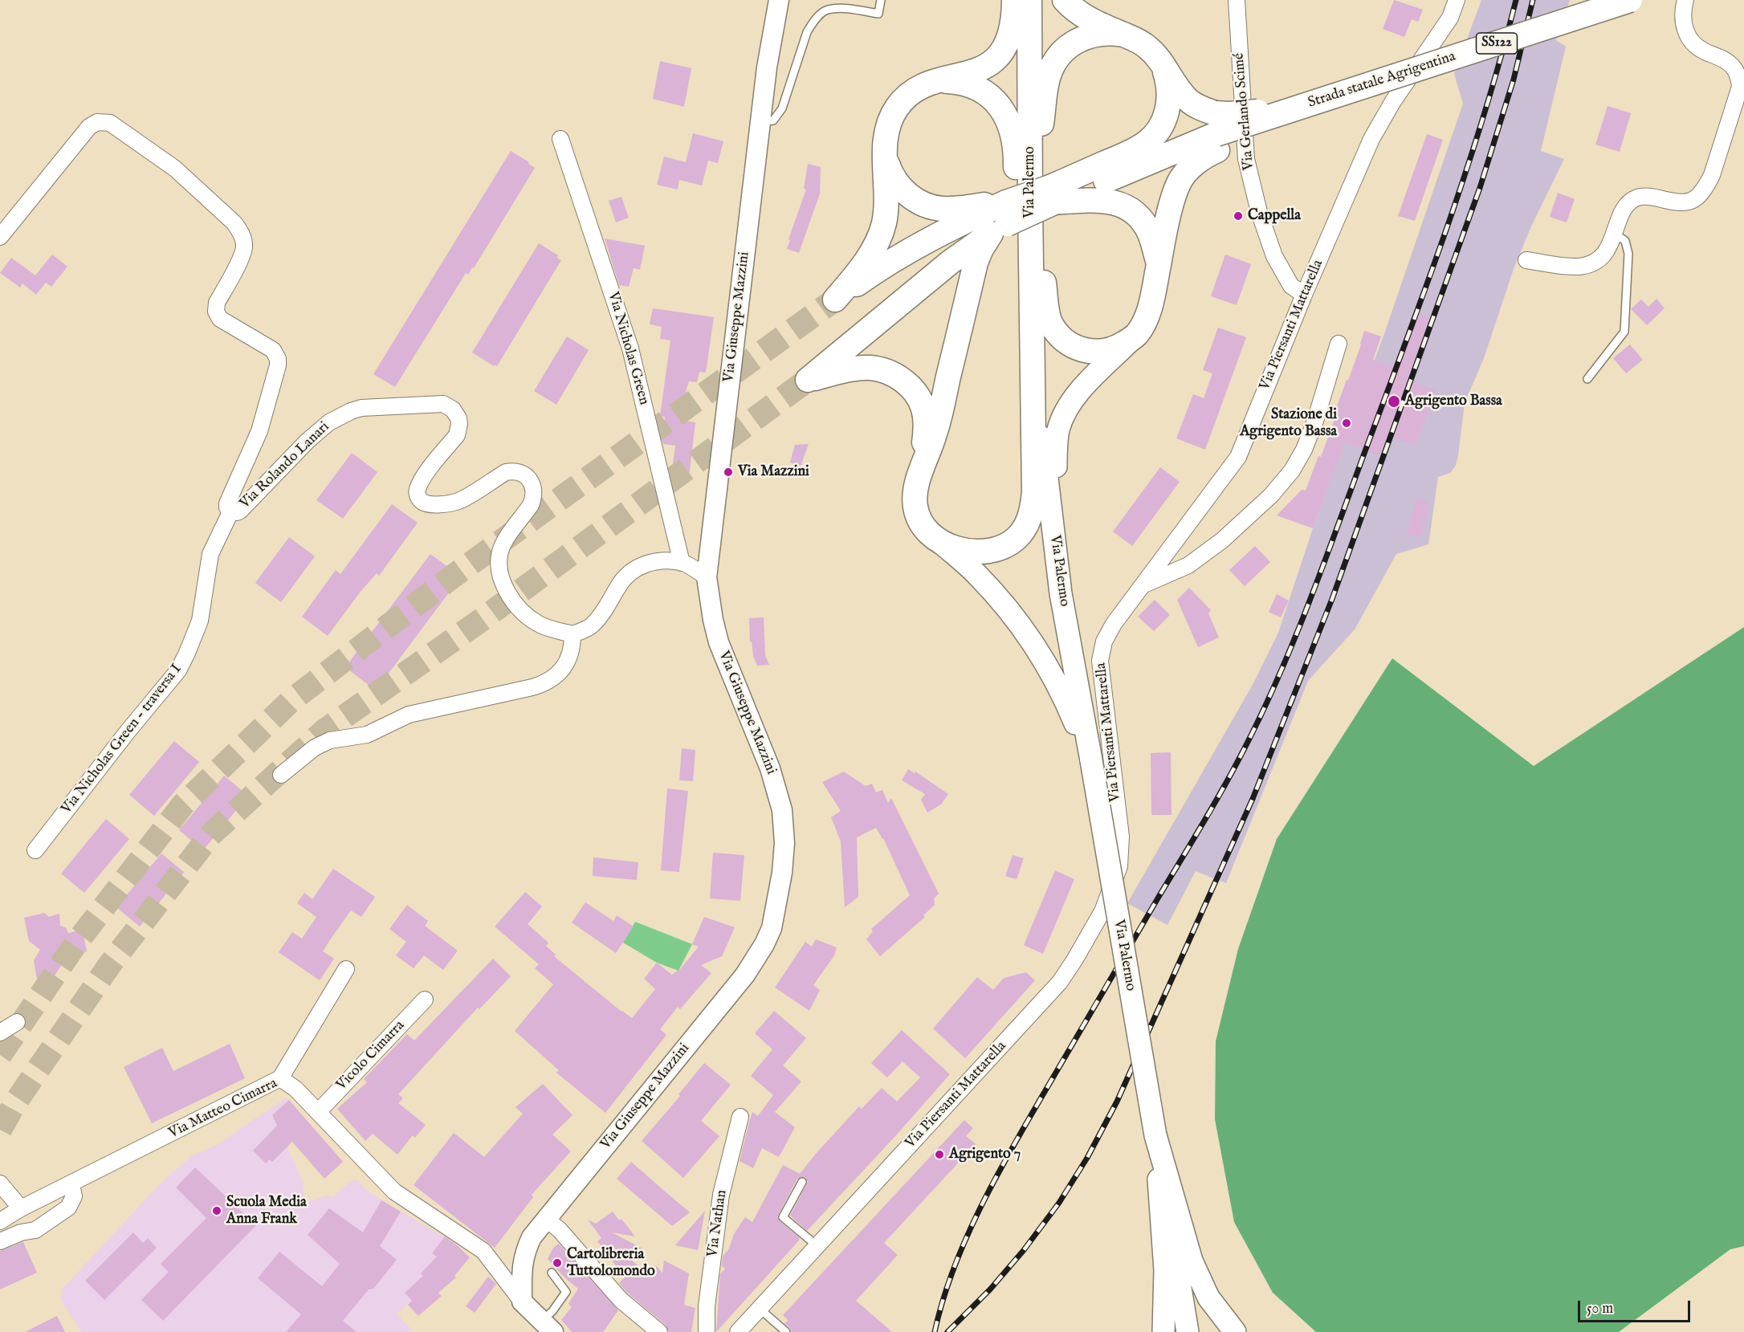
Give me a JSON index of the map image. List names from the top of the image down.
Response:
{
  "streets": {
    "main road": ["SS122", "Strada statale Agrigentina", "Via Palermo"],
    "street": [
      "Via Gerlando Scimé",
      "Via Giuseppe Mazzini",
      "Via Piersanti Mattarella",
      "Via Nicholas Green",
      "Via Rolando Lanari",
      "Via Nicholas Green - traversa I",
      "Vicolo Cimarra",
      "Via Matteo Cimarra",
      "Via Nathan"
    ]
  },
  "crossings": [
    ["Via Gerlando Scimé", "Via Piersanti Mattarella"],
    ["Via Giuseppe Mazzini", "Via Matteo Cimarra"],
    ["Via Rolando Lanari", "Via Nicholas Green - traversa I"],
    ["Vicolo Cimarra", "Via Matteo Cimarra"]
  ],
  "places": [
    "Cappella",
    "Agrigento Bassa",
    "Stazione di Agrigento Bassa",
    "Via Mazzini",
    "Agrigento 7",
    "Scuola Media Anna Frank",
    "Cartolibreria Tuttolomondo"
  ],
  "scale_bar": "50 m"
}
